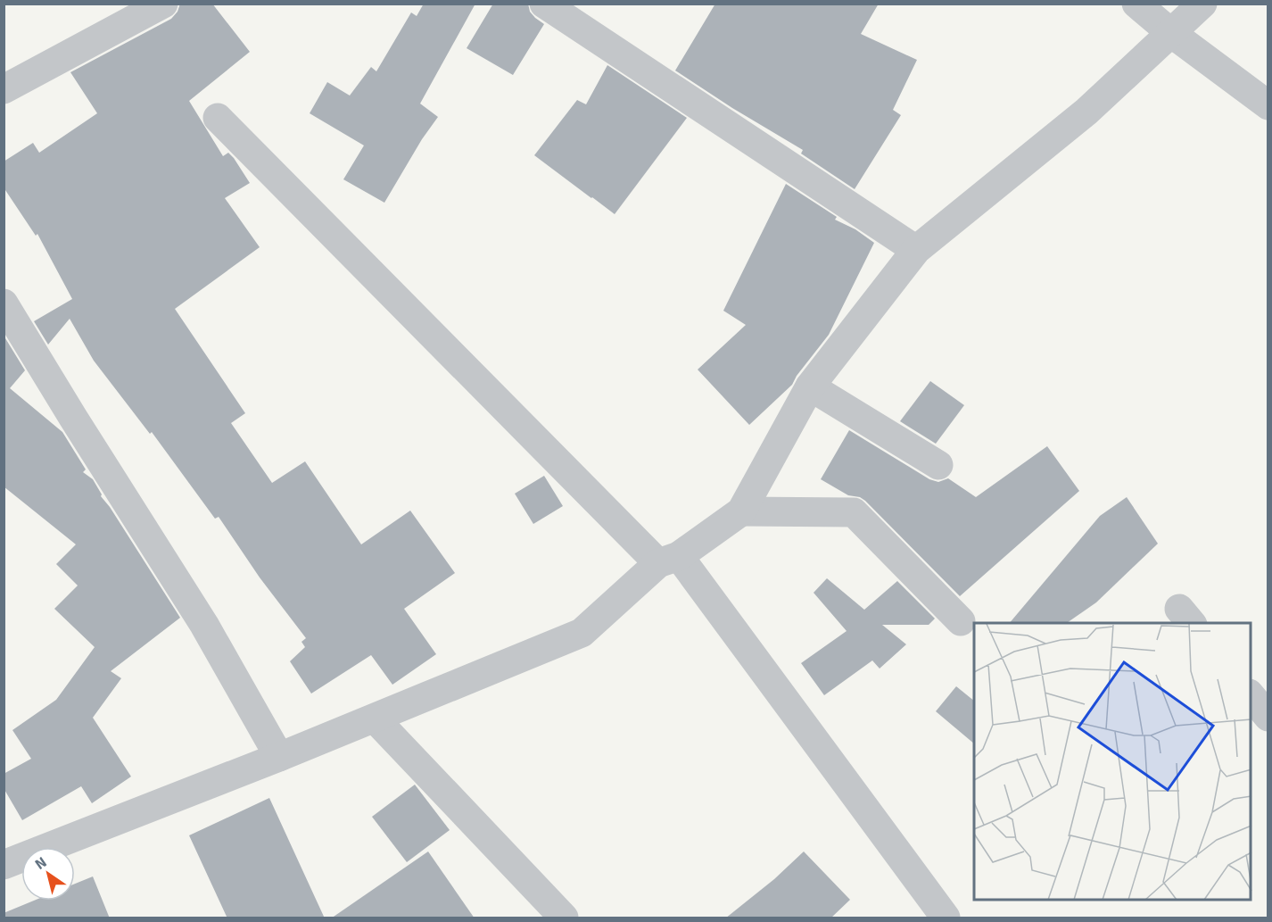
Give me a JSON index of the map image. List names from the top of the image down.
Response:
{
  "north": "top left"
}
